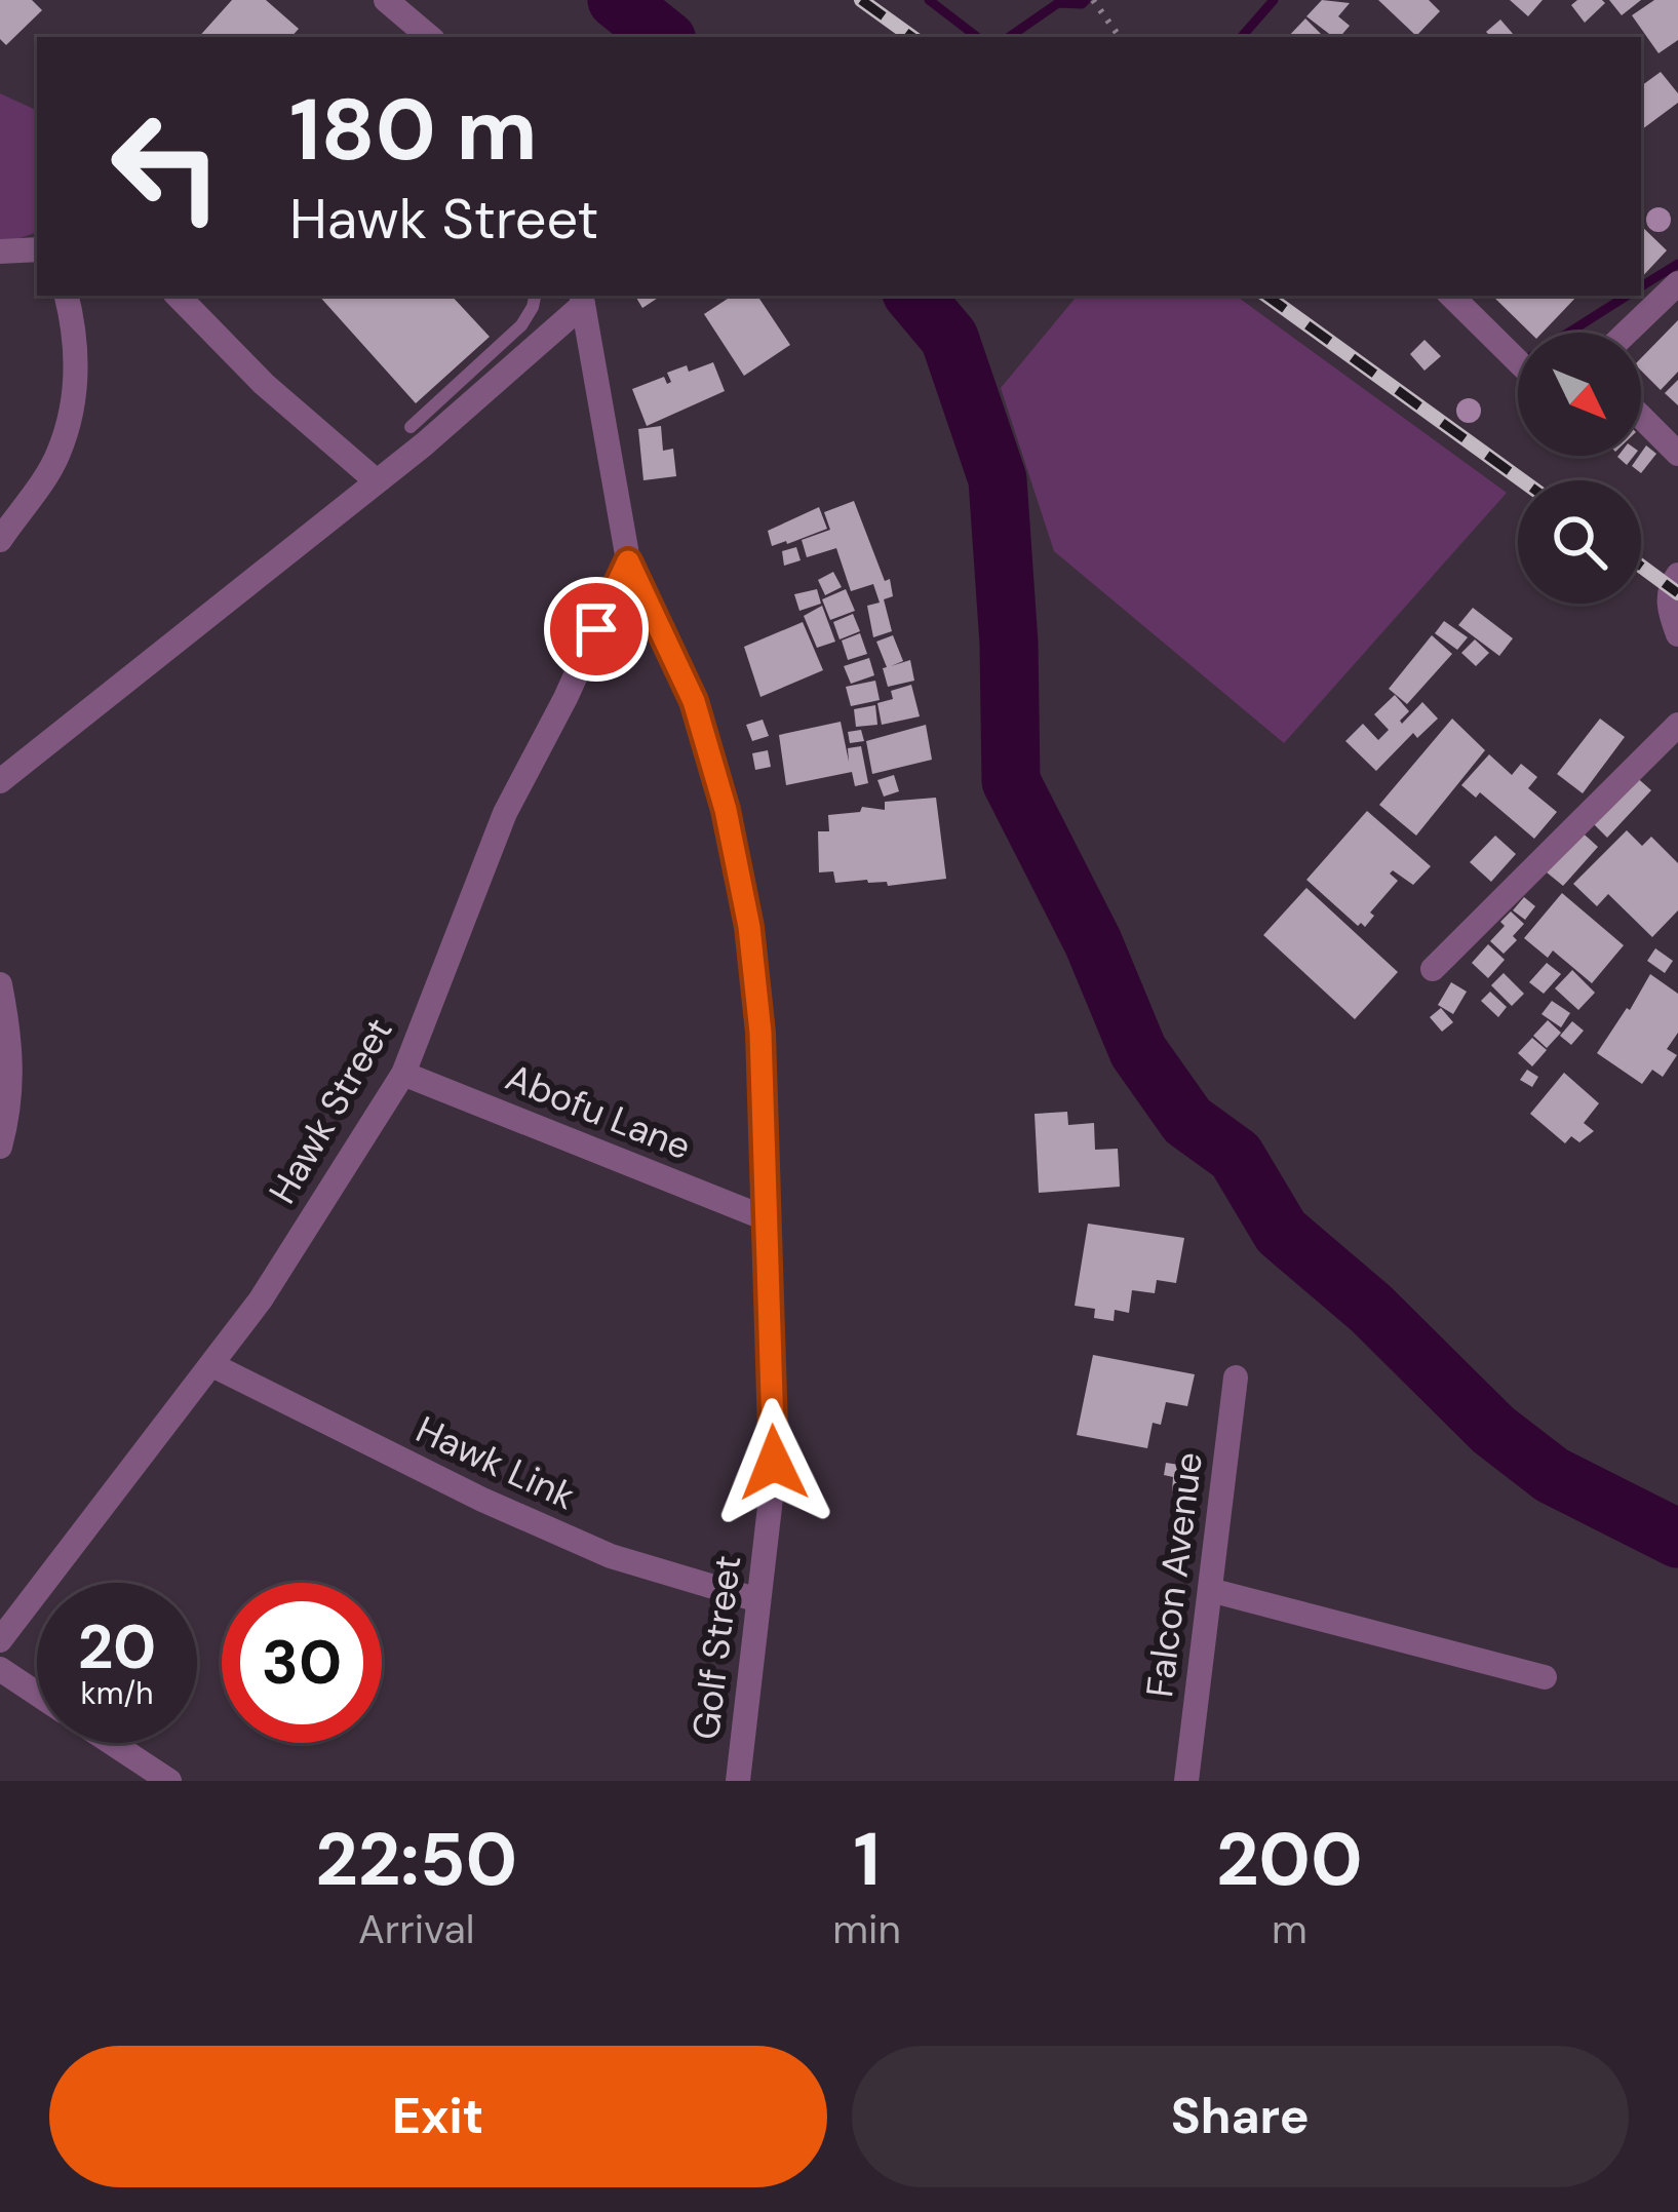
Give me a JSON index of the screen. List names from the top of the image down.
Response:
{
  "streets": {
    "street": [
      "Hawk Street",
      "Abofu Lane",
      "Hawk Link",
      "Falcon Avenue",
      "Golf Street"
    ]
  },
  "crossings": [
    ["Hawk Street", "Abofu Lane"],
    ["Hawk Street", "Hawk Link"],
    ["Hawk Street", "Golf Street"],
    ["Abofu Lane", "Golf Street"],
    ["Hawk Link", "Golf Street"]
  ],
  "north": "bottom right",
  "page": {
    "turn": ["180 m", "Hawk Street"],
    "speed": "20 km/h",
    "limit": "30",
    "eta": [
      "22:50",
      "Arrival",
      "1",
      "min",
      "200",
      "m"
    ],
    "buttons": ["Exit", "Share"]
  }
}
